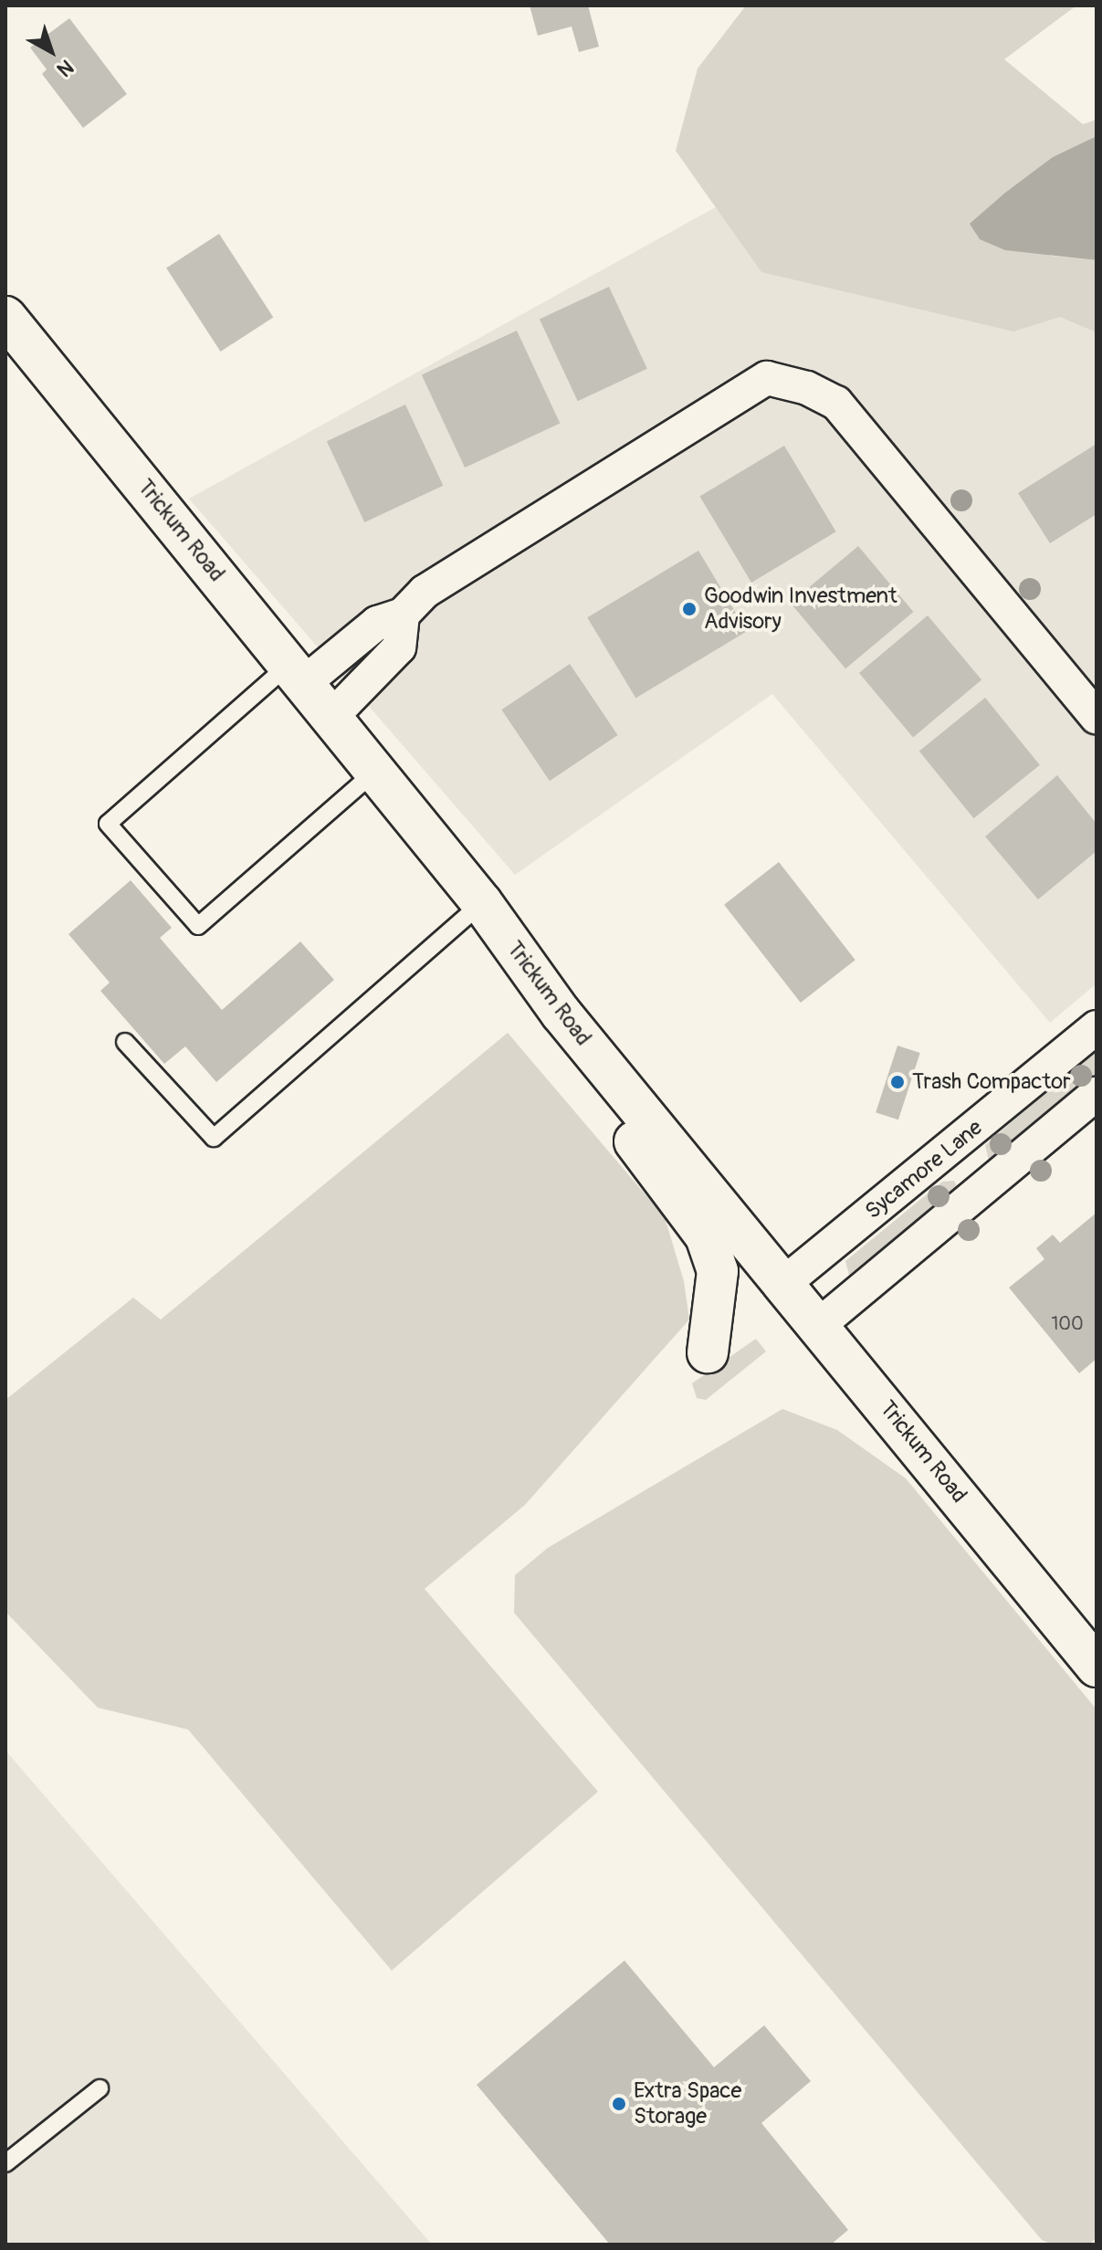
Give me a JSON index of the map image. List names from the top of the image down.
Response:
{
  "streets": {
    "street": ["Trickum Road", "Sycamore Lane"]
  },
  "crossings": [
    ["Trickum Road", "Sycamore Lane"]
  ],
  "places": ["Goodwin Investment Advisory", "Trash Compactor", "Extra Space Storage"],
  "house_numbers": ["100"],
  "north": "bottom right"
}
